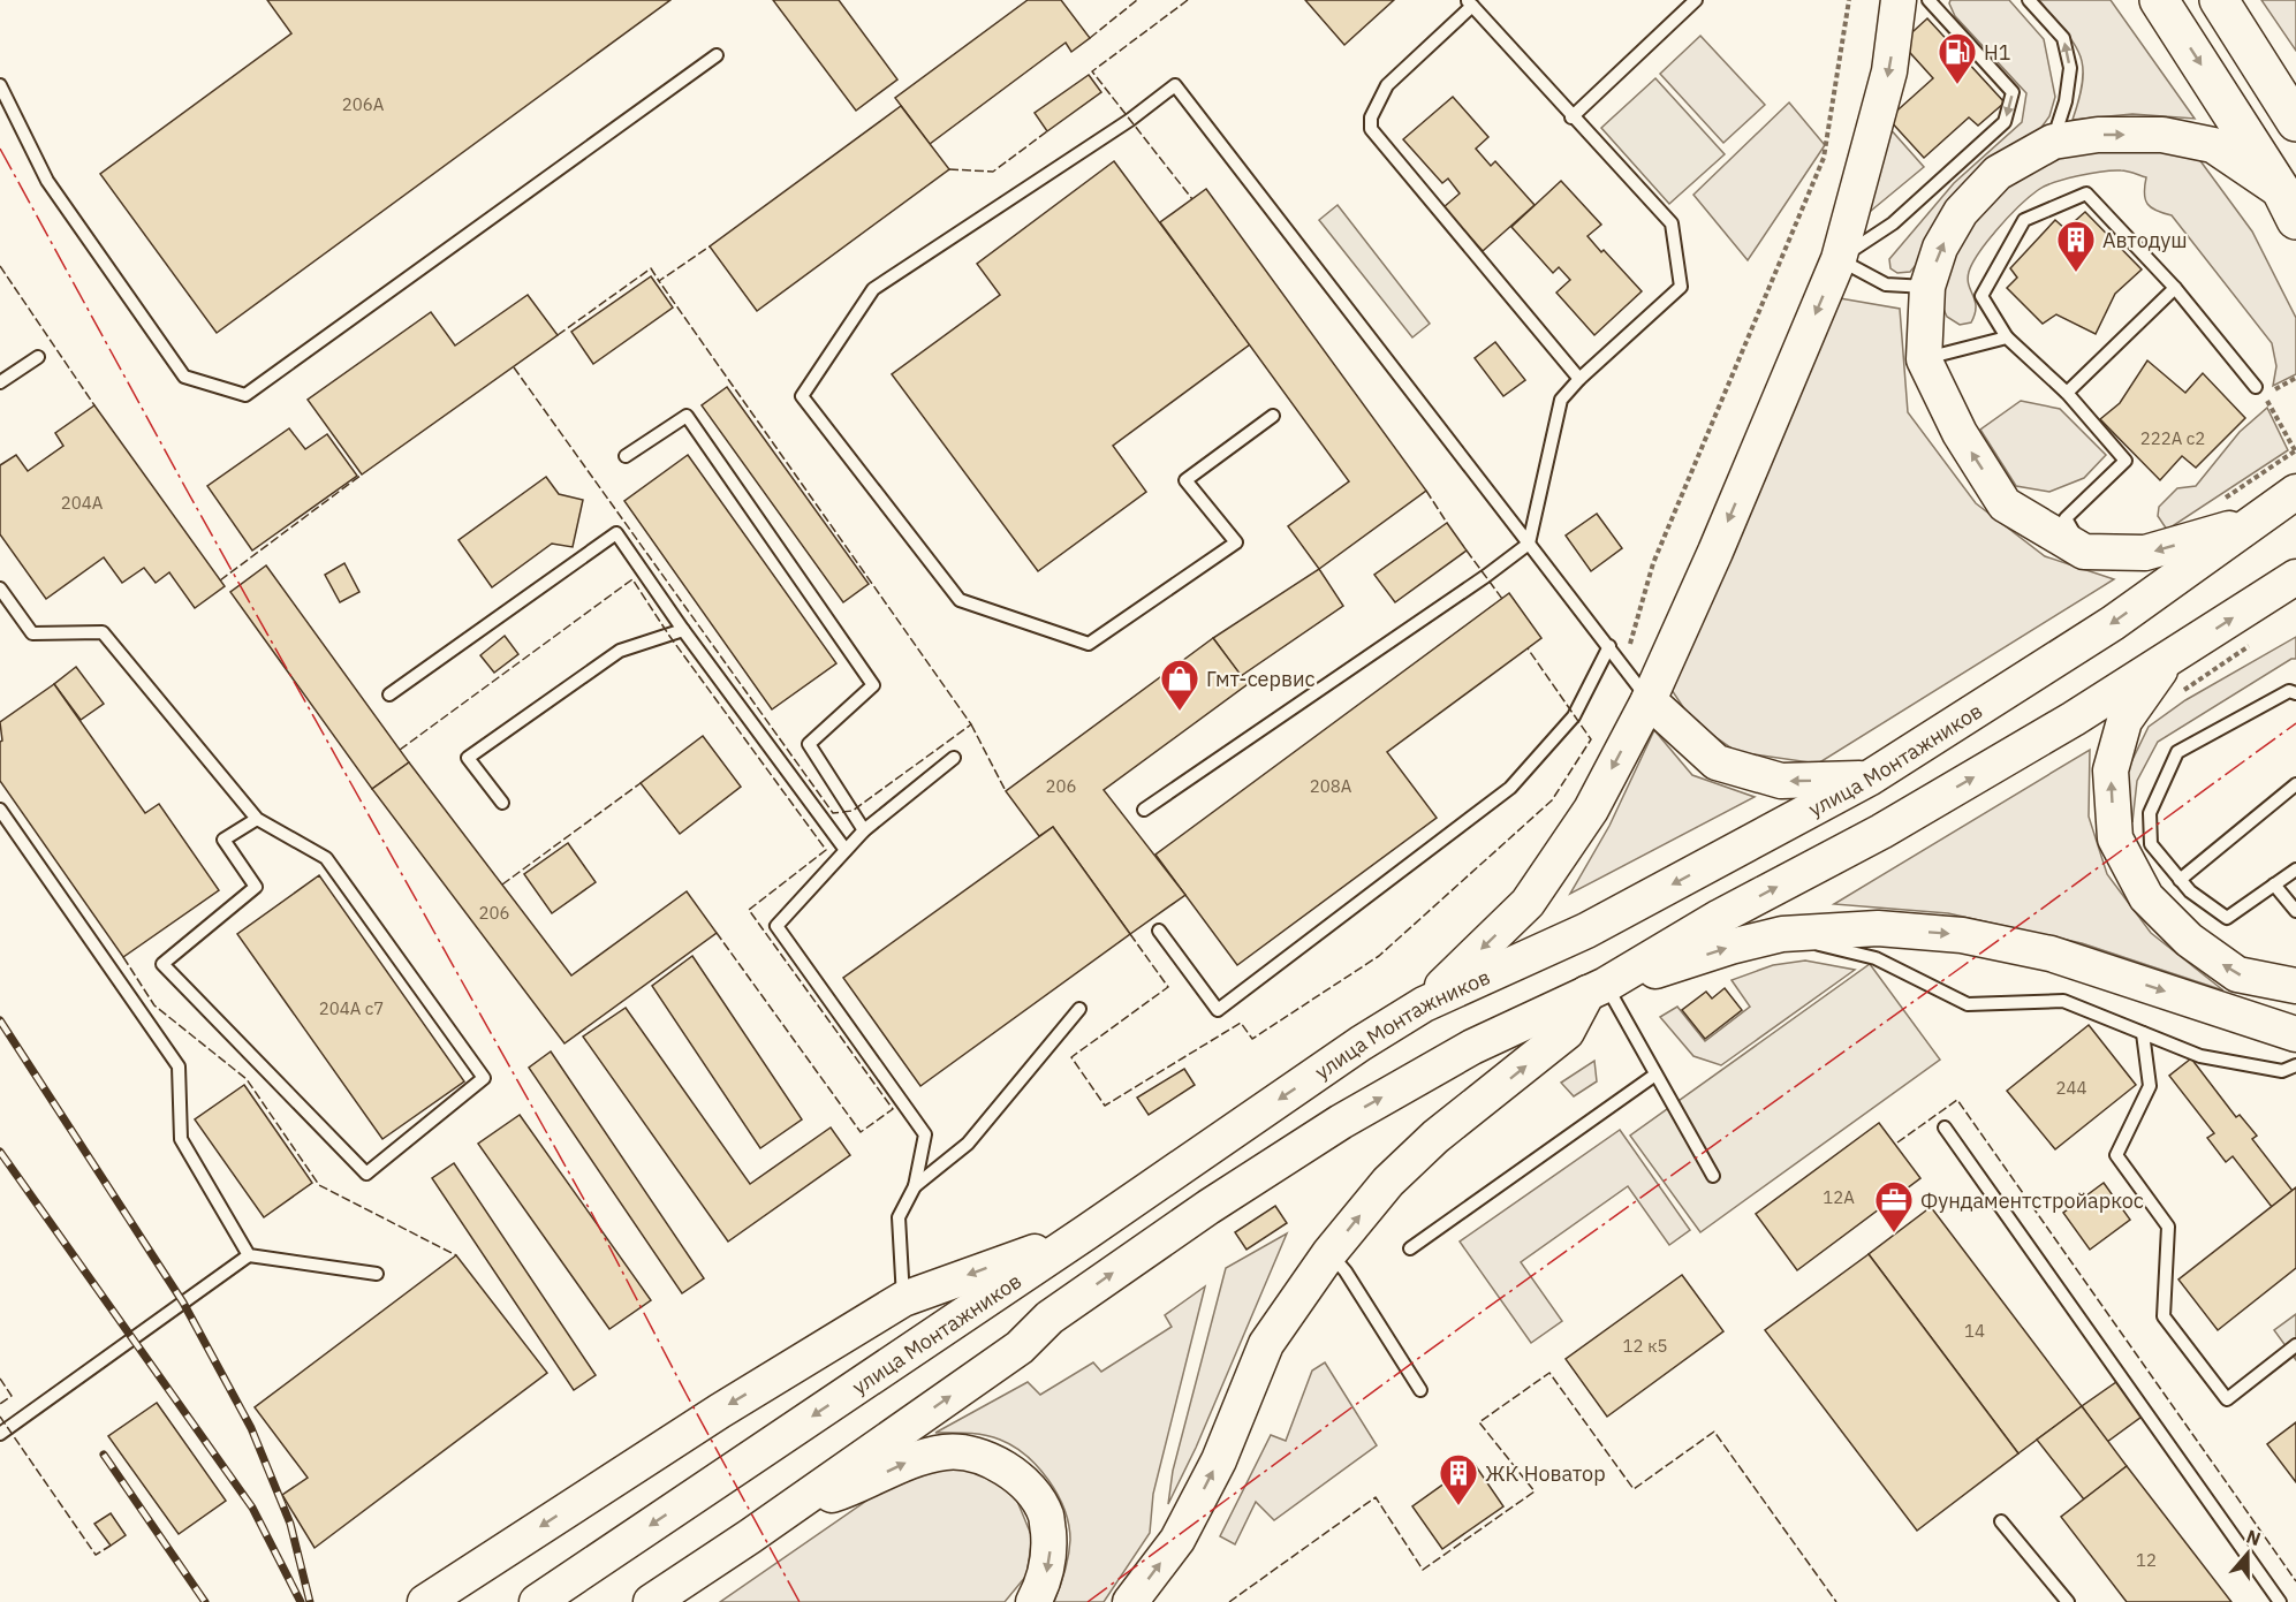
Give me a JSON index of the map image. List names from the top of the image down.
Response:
{
  "streets": {
    "main road": ["улица Монтажников"]
  },
  "places": {
    "fuel station": ["Н1"],
    "building": ["Автодуш", "ЖК Новатор"],
    "shop": ["Гмт-сервис"],
    "office": ["Фундаментстройаркос"]
  },
  "house_numbers": [
    "206А",
    "222А с2",
    "204А",
    "206",
    "208А",
    "206",
    "204А с7",
    "244",
    "12А",
    "14",
    "12 к5",
    "12"
  ],
  "north": "top"
}
